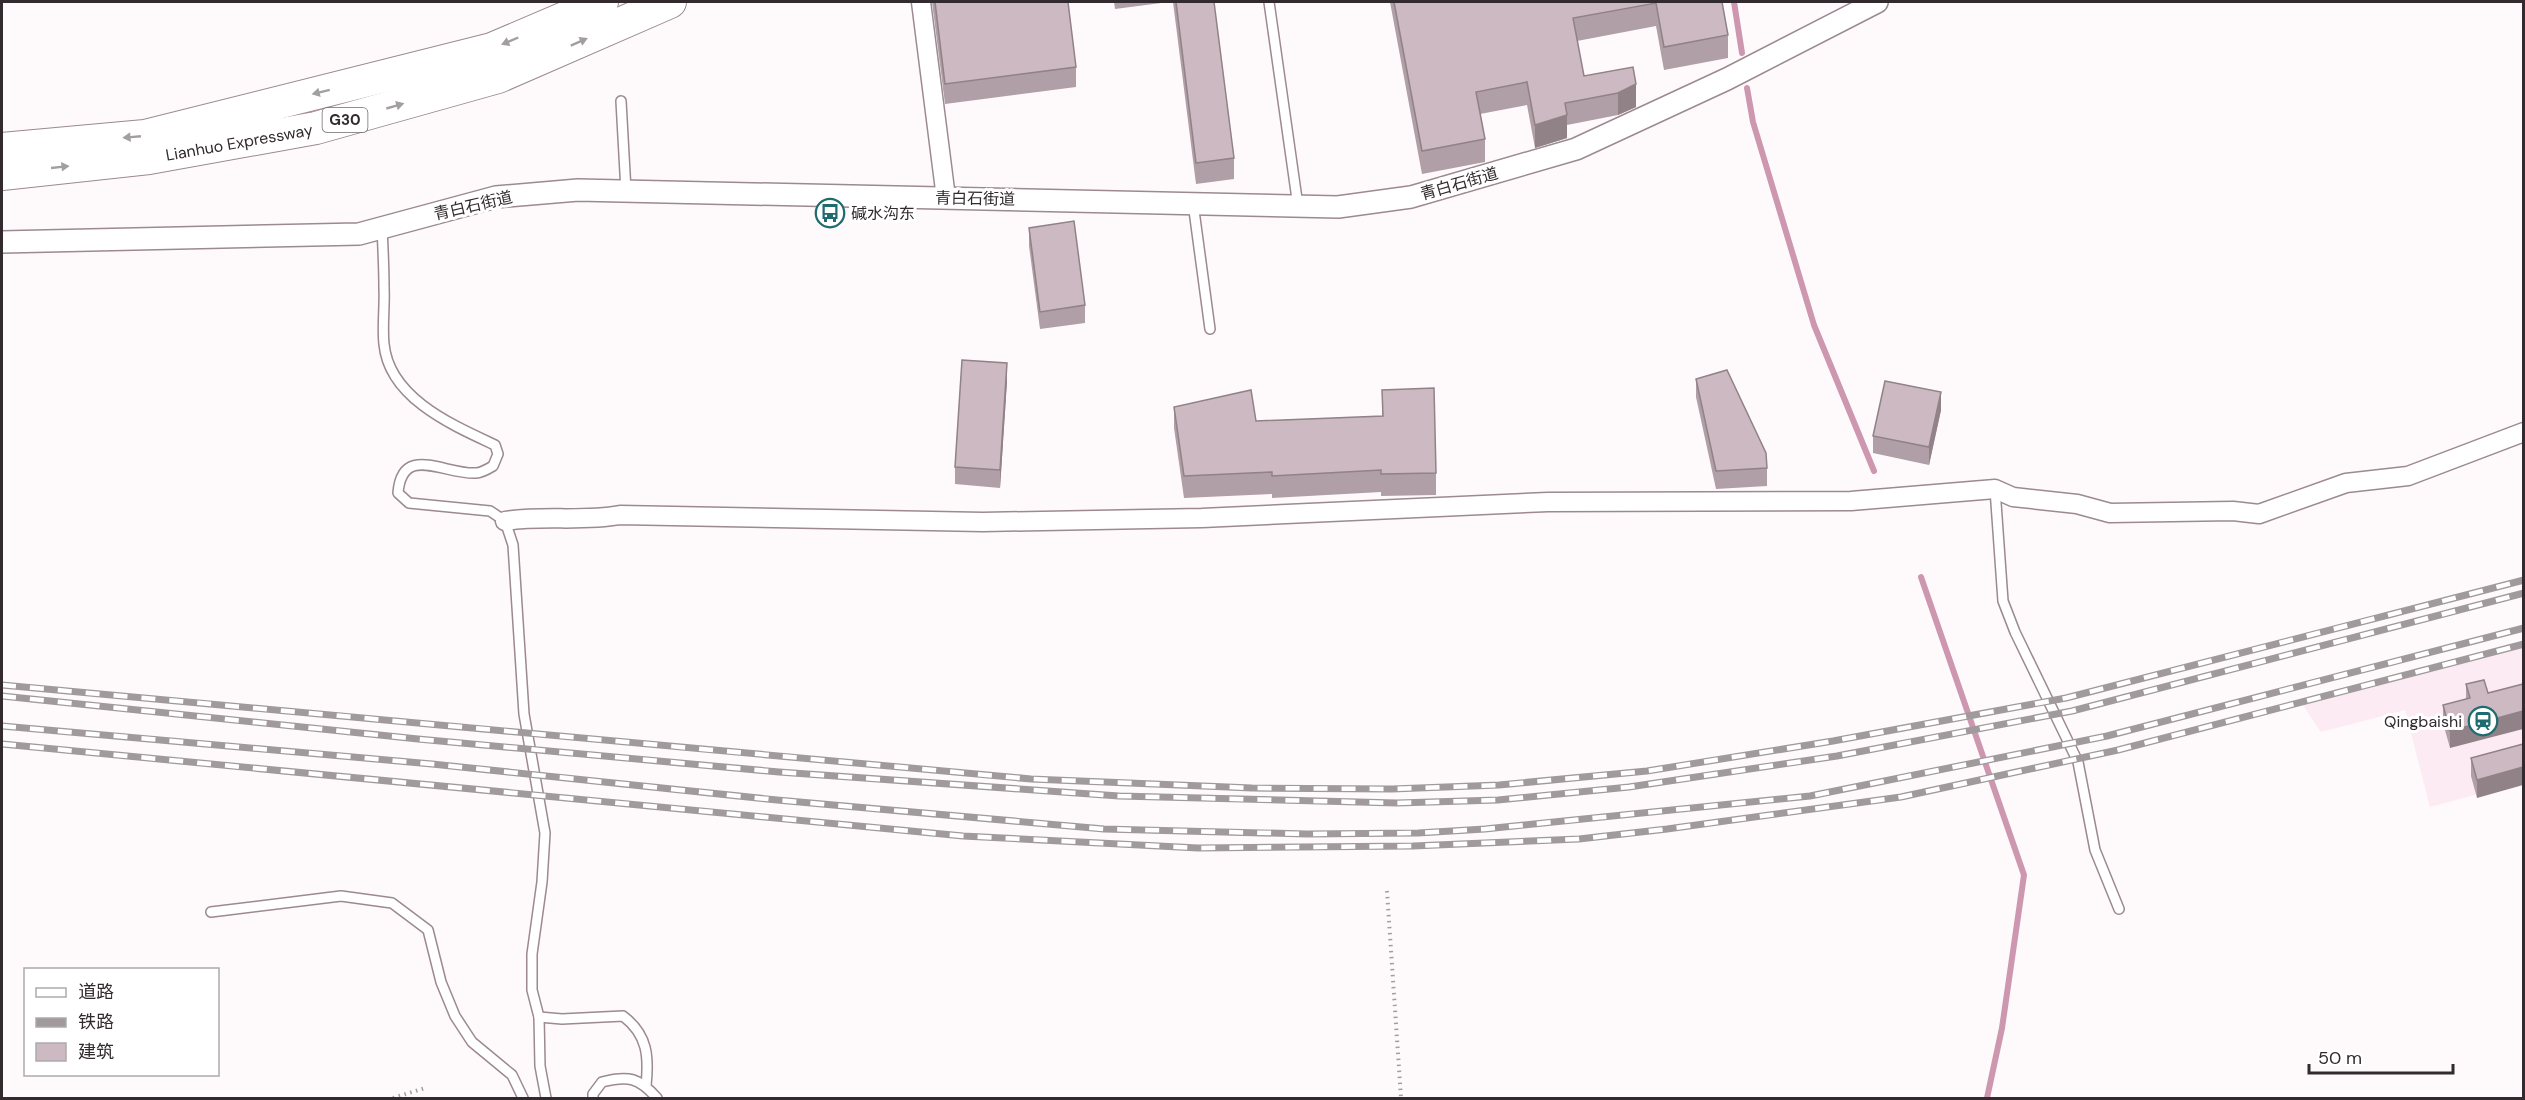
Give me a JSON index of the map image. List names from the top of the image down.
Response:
{
  "streets": {
    "highway": ["G30", "Lianhuo Expressway"],
    "street": ["青白石街道"]
  },
  "places": {
    "bus stop": ["碱水沟东"],
    "station": ["Qingbaishi"]
  },
  "legend": ["道路", "铁路", "建筑"],
  "scale_bar": "50 m"
}
